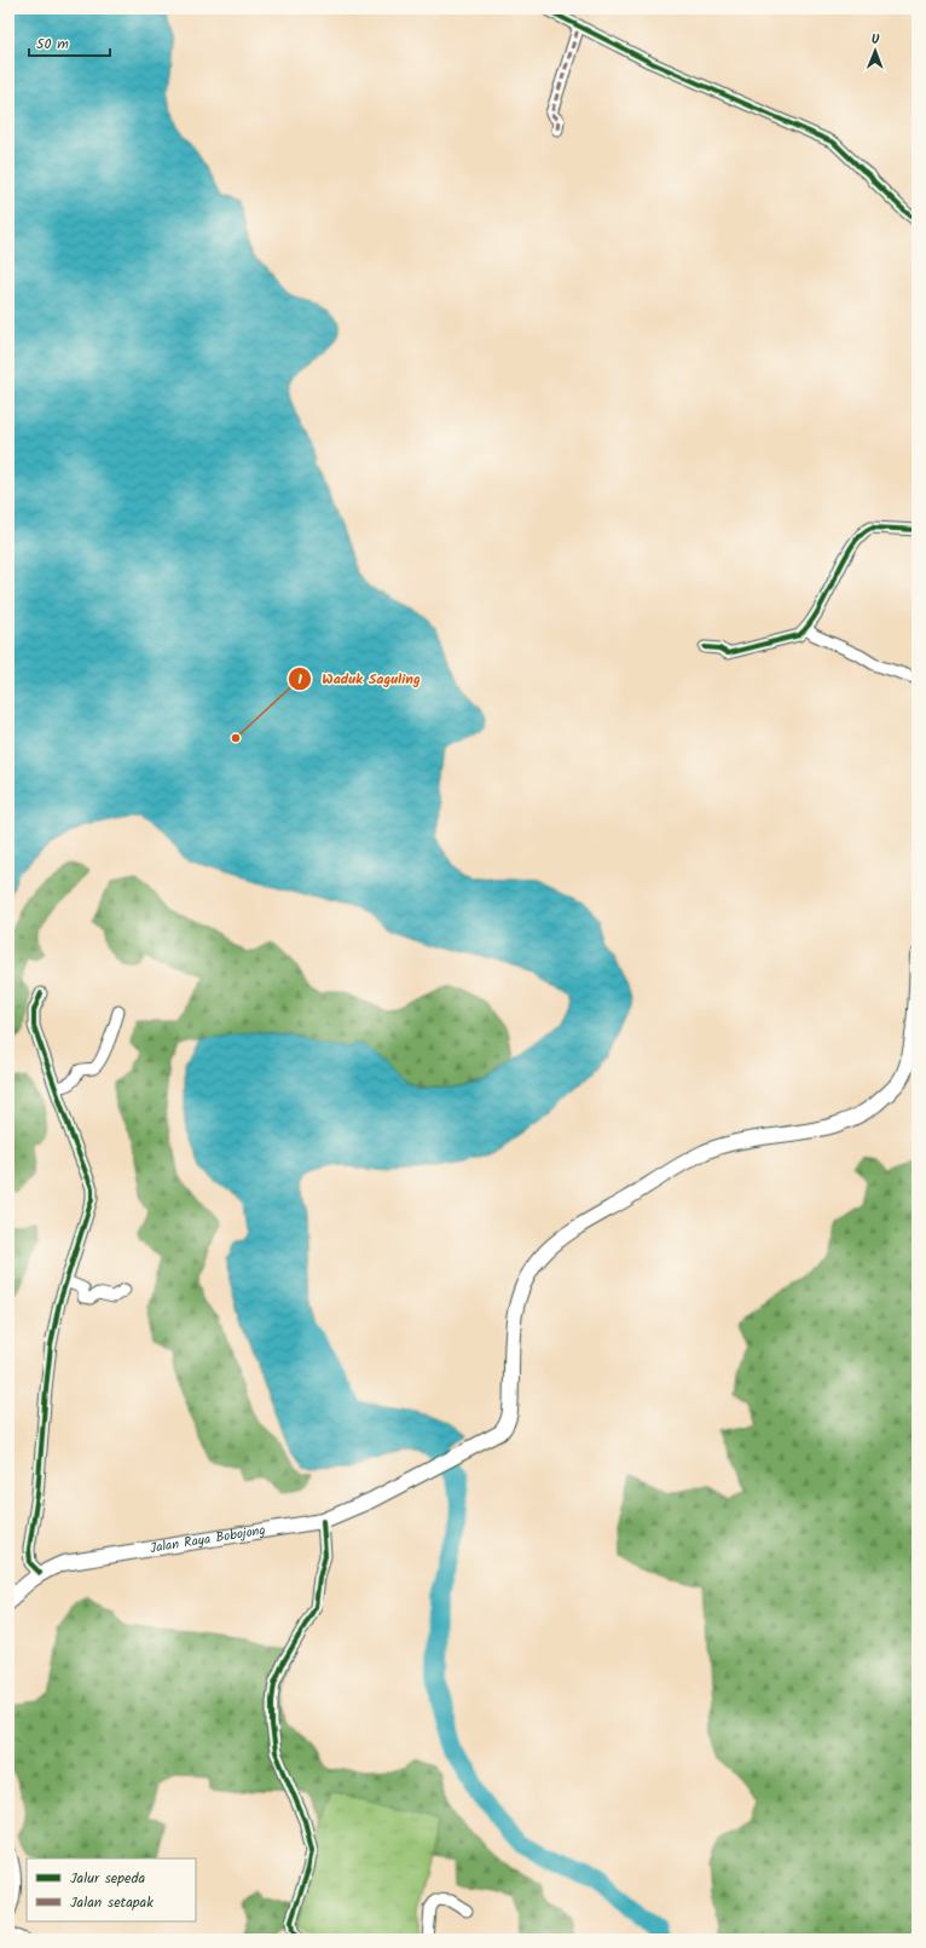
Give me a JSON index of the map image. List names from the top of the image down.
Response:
{
  "streets": {
    "main road": ["Jalan Raya Bobojong"]
  },
  "places": ["Waduk Saguling"],
  "legend": ["Jalur sepeda", "Jalan setapak"],
  "scale_bar": "50 m",
  "north": "top"
}
